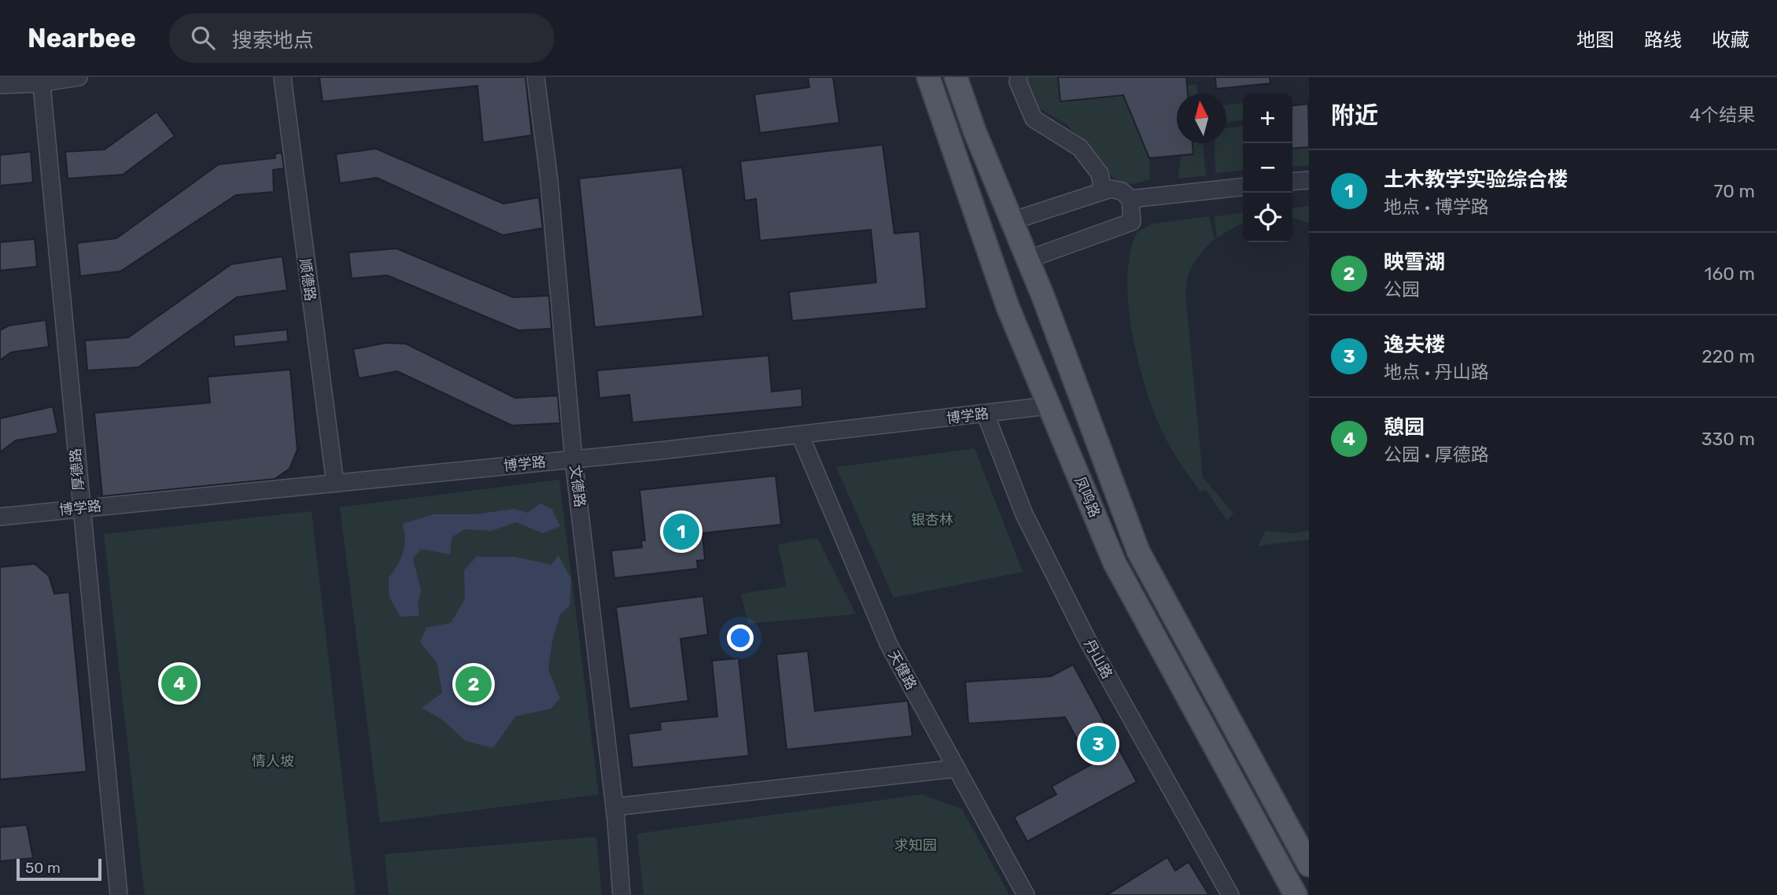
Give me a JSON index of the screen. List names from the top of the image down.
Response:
{
  "streets": {
    "main road": ["凤鸣路"],
    "street": [
      "顺德路",
      "博学路",
      "厚德路",
      "文德路",
      "丹山路",
      "天健路"
    ]
  },
  "crossings": [
    ["顺德路", "博学路"],
    ["博学路", "厚德路"],
    ["博学路", "文德路"],
    ["博学路", "凤鸣路"],
    ["博学路", "丹山路"],
    ["博学路", "天健路"]
  ],
  "parks": ["银杏林", "情人坡", "求知园"],
  "scale_bar": "50 m",
  "north": "top",
  "page": {
    "header": "Nearbee",
    "search": "搜索地点",
    "nav": ["地图", "路线", "收藏"],
    "heading": ["附近", "4个结果"],
    "map_buttons": ["+", "−"],
    "list": [
      {
        "mark": "1",
        "name": "土木教学实验综合楼",
        "note": "地点 · 博学路",
        "value": "70 m"
      },
      {
        "mark": "2",
        "name": "映雪湖",
        "note": "公园",
        "value": "160 m"
      },
      {
        "mark": "3",
        "name": "逸夫楼",
        "note": "地点 · 丹山路",
        "value": "220 m"
      },
      {
        "mark": "4",
        "name": "憩园",
        "note": "公园 · 厚德路",
        "value": "330 m"
      }
    ],
    "pins": [
      "1",
      "4",
      "2",
      "3"
    ],
    "scale": "50 m"
  }
}
